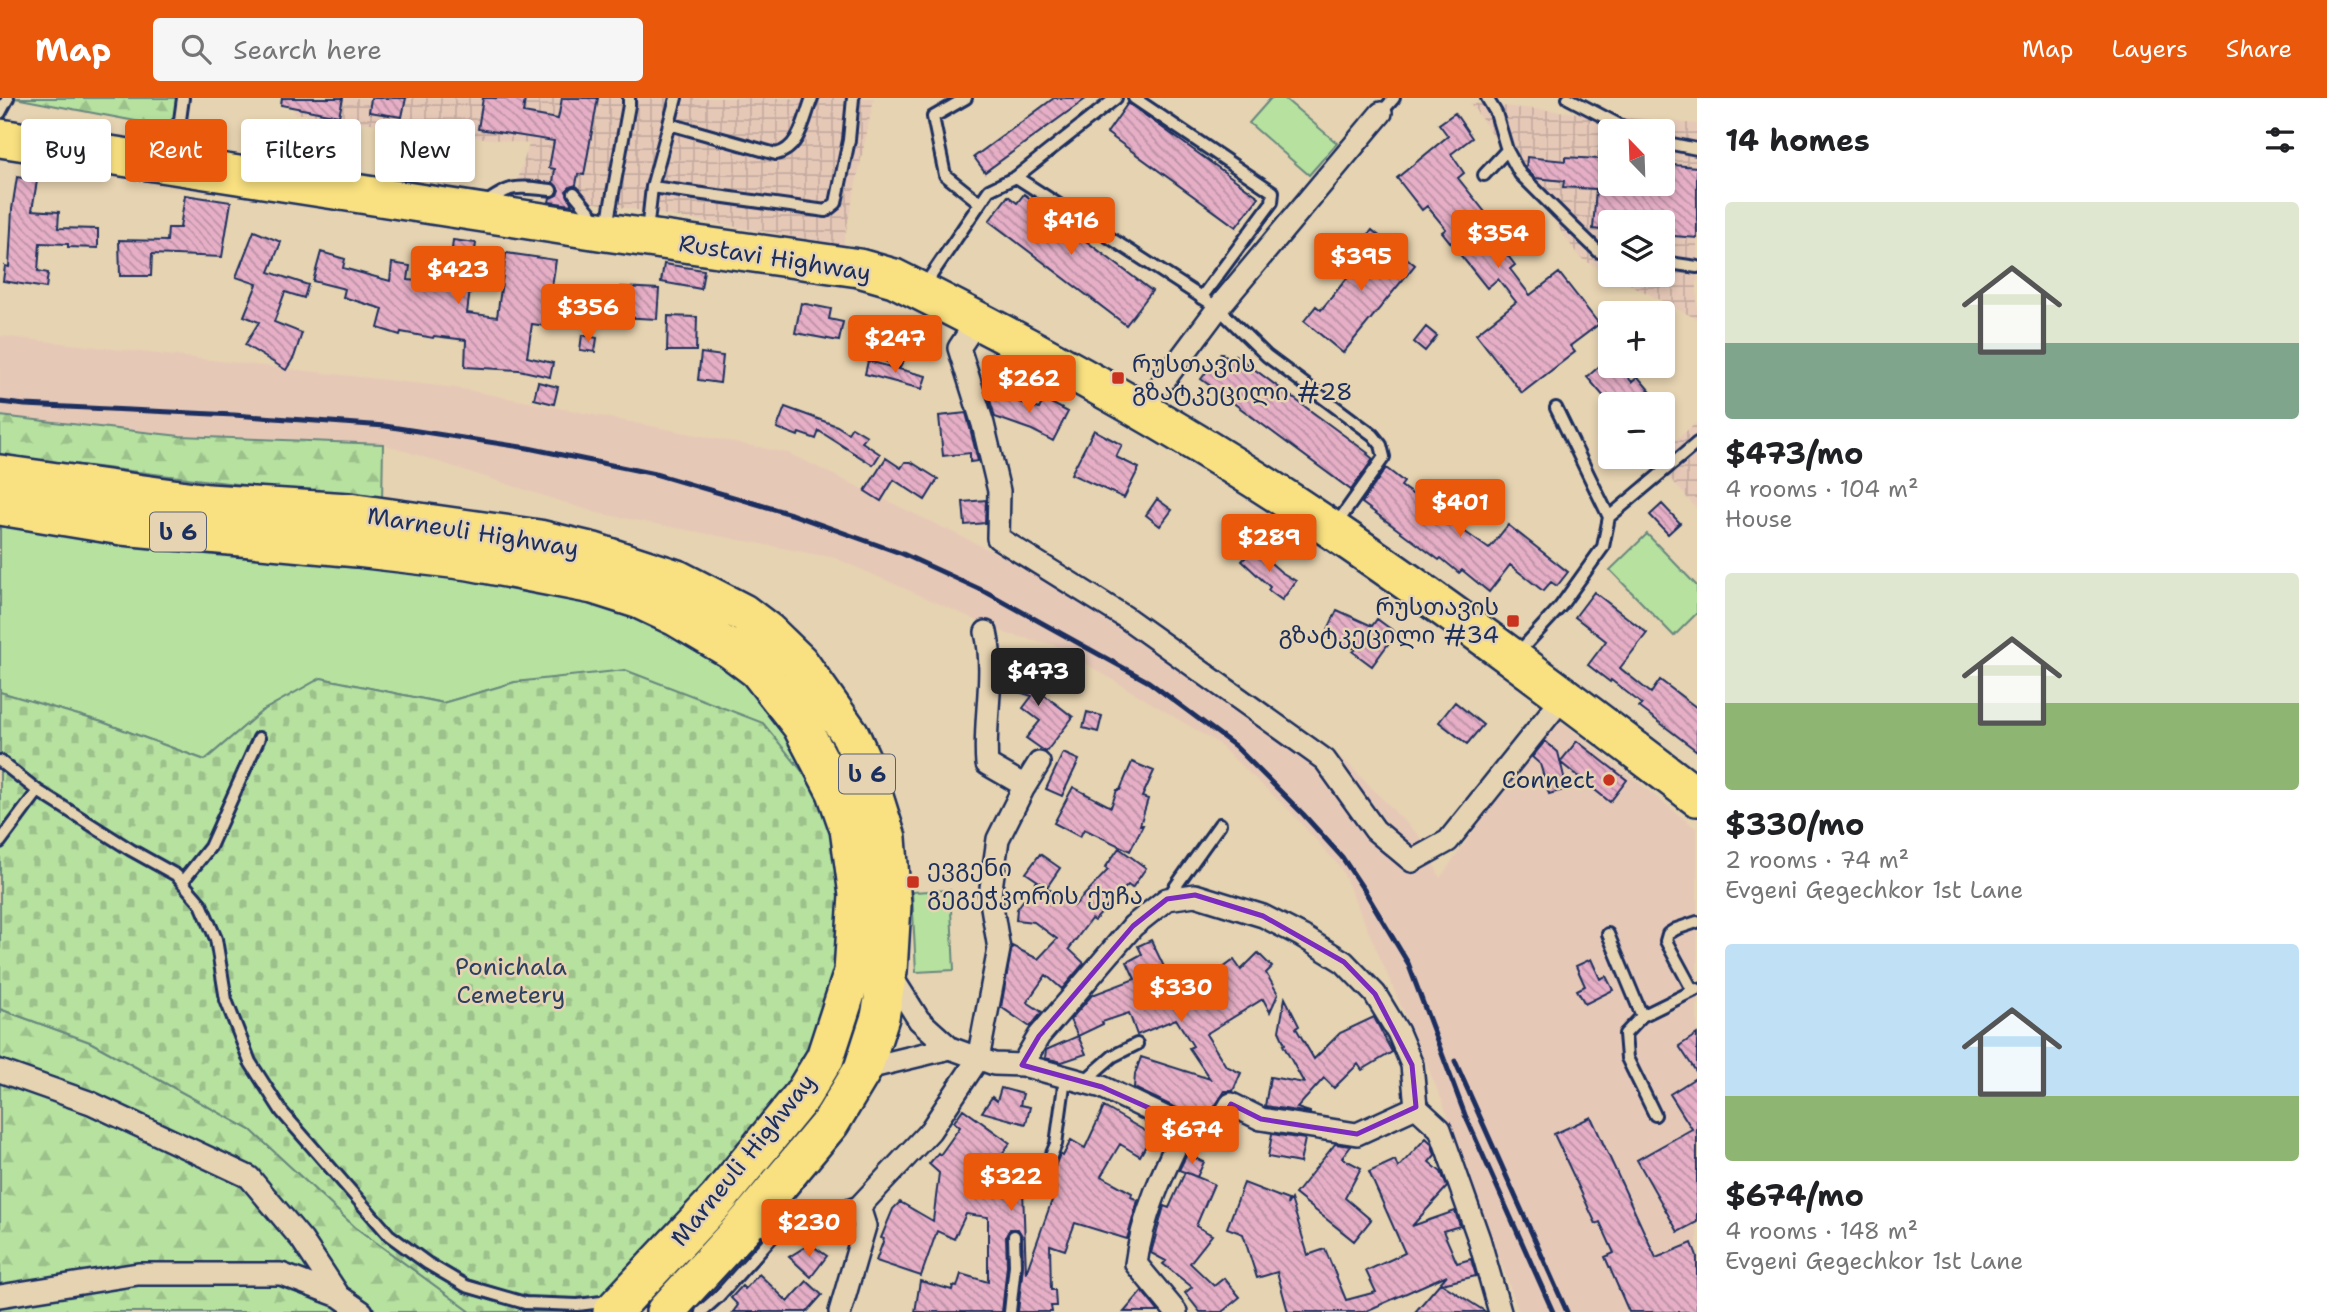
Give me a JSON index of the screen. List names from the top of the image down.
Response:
{
  "streets": {
    "highway": ["Rustavi Highway", "ს 6", "Marneuli Highway"]
  },
  "parks": ["Ponichala Cemetery"],
  "places": {
    "transit": ["რუსთავის გზატკეცილი #28", "რუსთავის გზატკეცილი #34", "ევგენი გეგეჭკორის ქუჩა"],
    "other": ["Connect"]
  },
  "north": "top left",
  "page": {
    "header": "Map",
    "search": "Search here",
    "nav": ["Map", "Layers", "Share"],
    "heading": "14 homes",
    "map_buttons": ["+", "−"],
    "chip": [
      "Buy",
      "Rent",
      "Filters",
      "New"
    ],
    "list": [
      {
        "name": "$473/mo",
        "note": "4 rooms · 104 m² · House"
      },
      {
        "name": "$330/mo",
        "note": "2 rooms · 74 m² · Evgeni Gegechkor 1st Lane"
      },
      {
        "name": "$674/mo",
        "note": "4 rooms · 148 m² · Evgeni Gegechkor 1st Lane"
      }
    ],
    "price": [
      "$416",
      "$354",
      "$395",
      "$423",
      "$356",
      "$247",
      "$262",
      "$401",
      "$289",
      "$473",
      "$330",
      "$674",
      "$322",
      "$230"
    ]
  }
}
